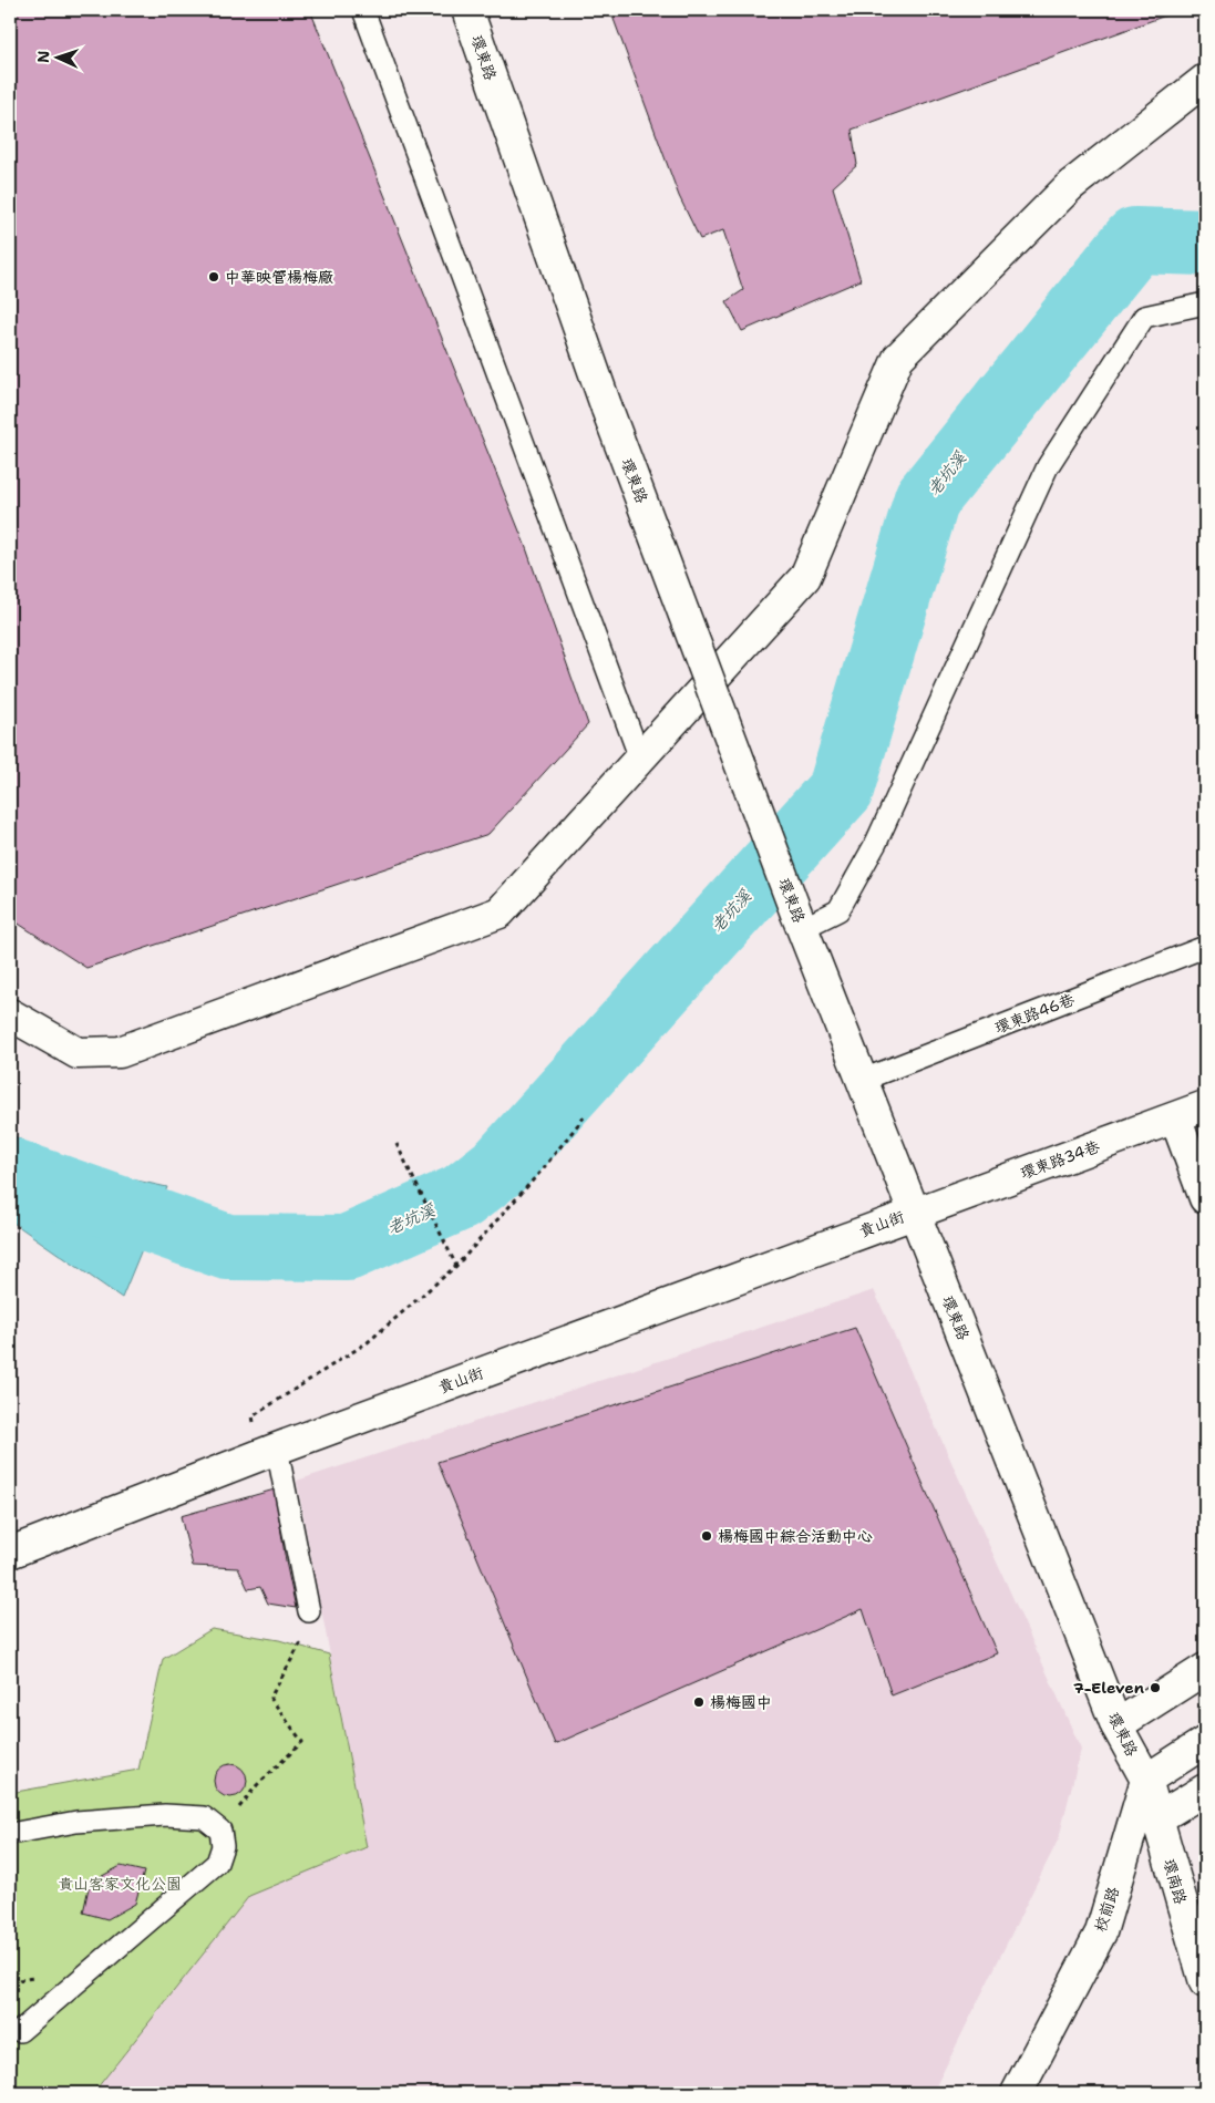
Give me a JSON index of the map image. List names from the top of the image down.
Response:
{
  "streets": {
    "street": [
      "環東路",
      "環東路34巷",
      "貴山街",
      "環南路",
      "校前路"
    ],
    "lane": ["環東路46巷"]
  },
  "crossings": [
    ["環東路", "環東路46巷"],
    ["環東路", "環東路34巷"],
    ["環東路", "貴山街"],
    ["環東路", "環南路"],
    ["環東路", "校前路"],
    ["環東路34巷", "貴山街"],
    ["環南路", "校前路"]
  ],
  "water": ["老坑溪"],
  "parks": ["貴山客家文化公園"],
  "places": [
    "中華映管楊梅廠",
    "楊梅國中綜合活動中心",
    "7-Eleven",
    "楊梅國中"
  ],
  "north": "left"
}
